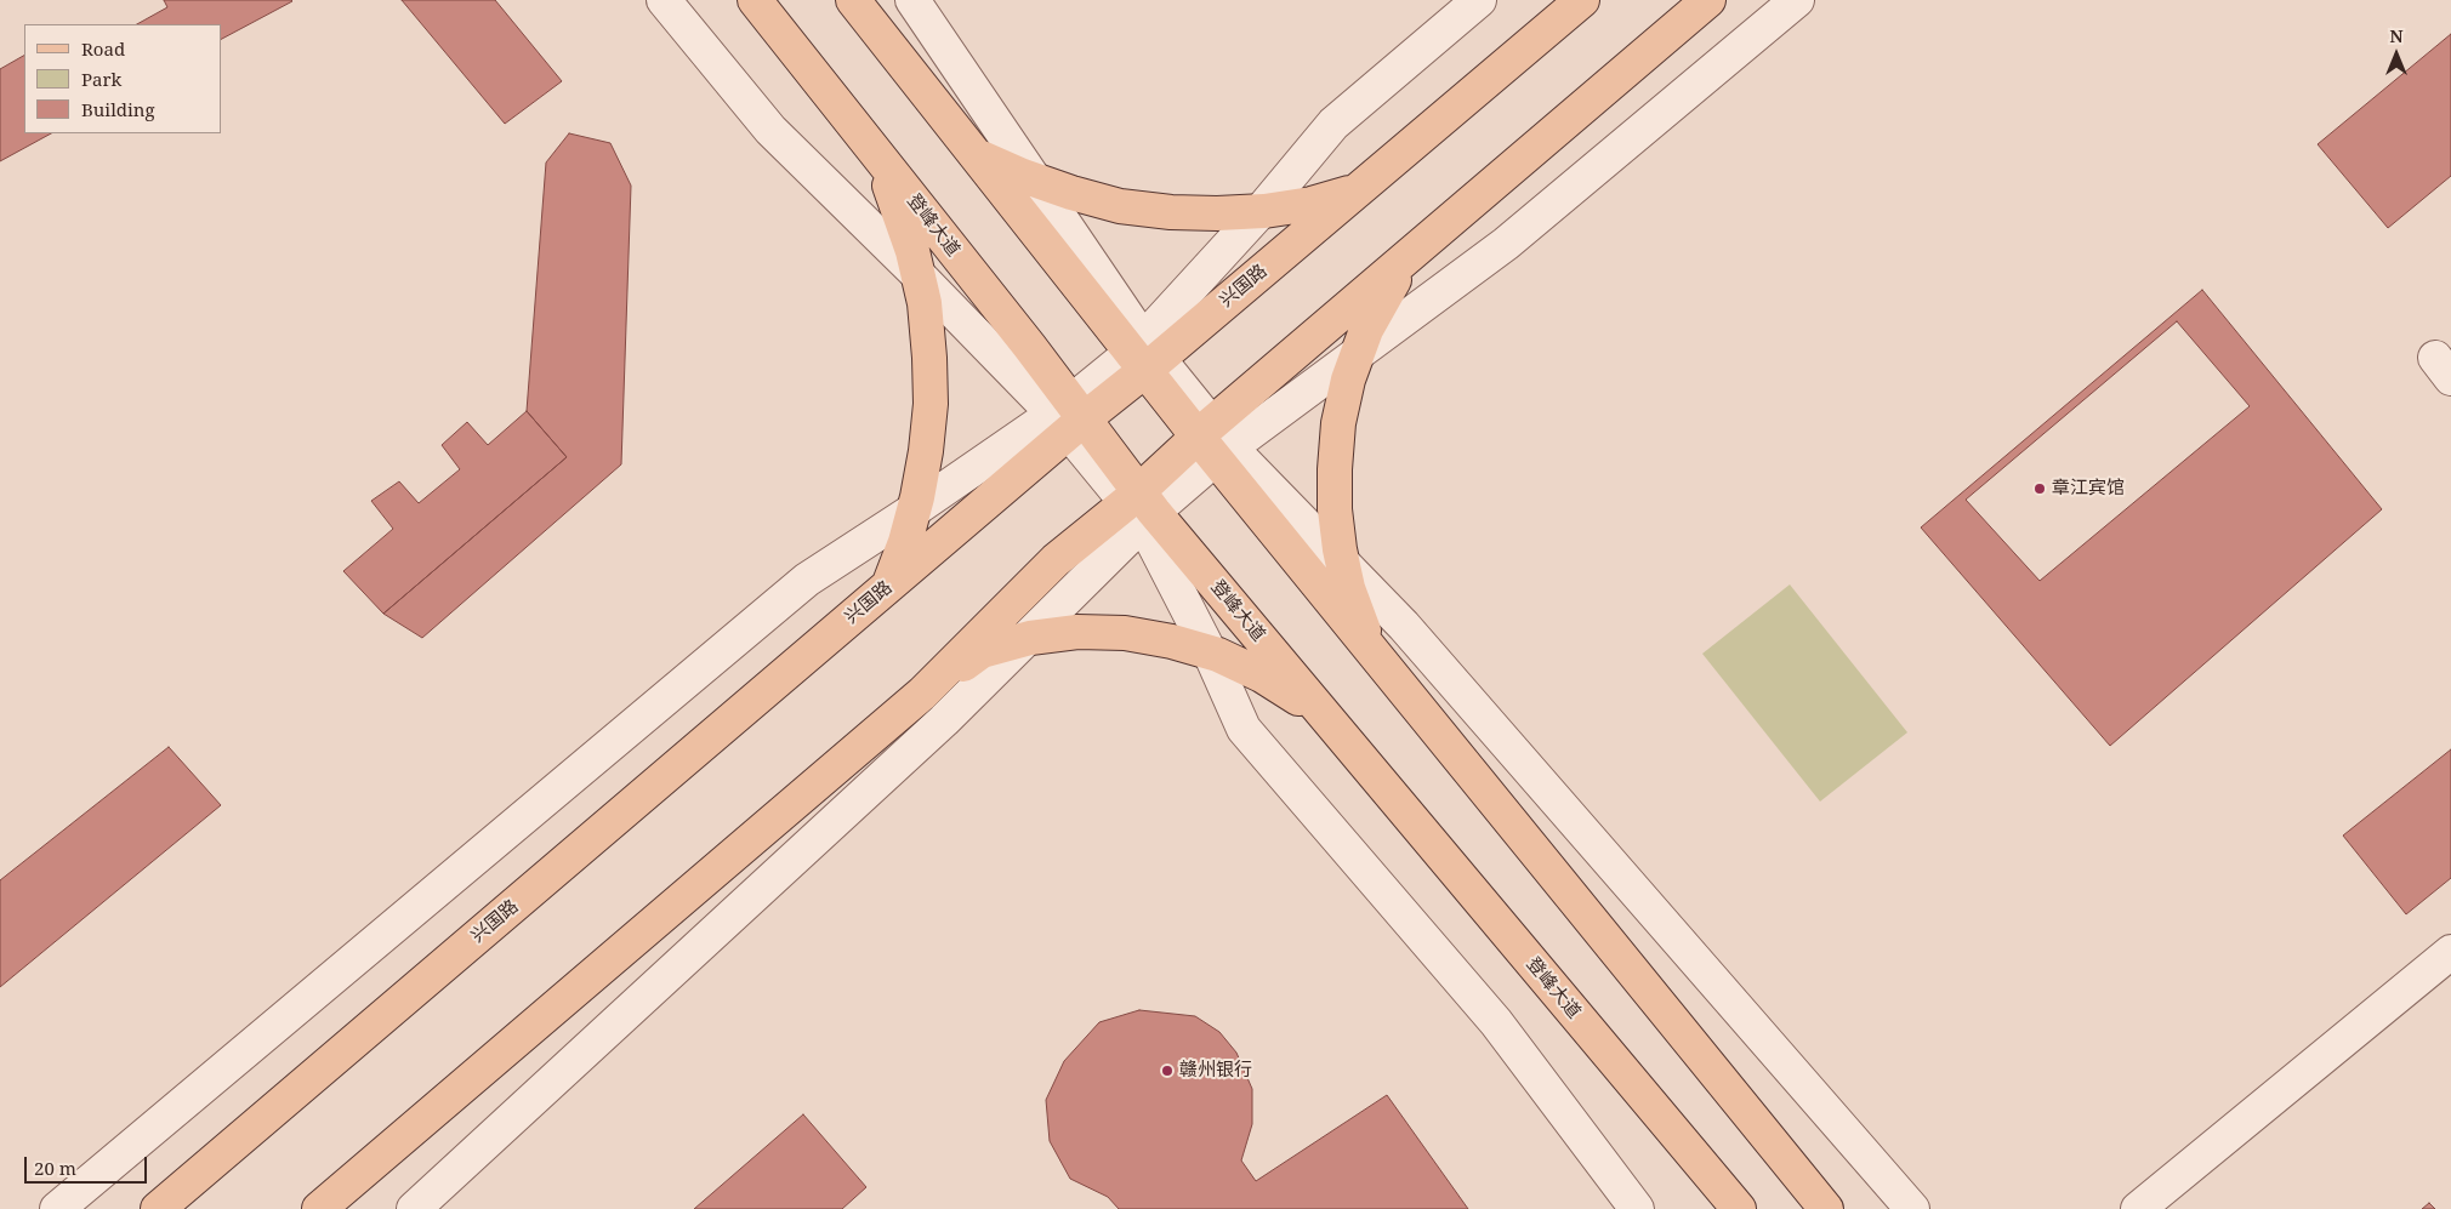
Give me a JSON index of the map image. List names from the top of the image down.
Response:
{
  "streets": {
    "main road": ["登峰大道", "兴国路"]
  },
  "crossings": [
    ["登峰大道", "兴国路"]
  ],
  "places": ["章江宾馆", "赣州银行"],
  "legend": ["Road", "Park", "Building"],
  "scale_bar": "20 m",
  "north": "top"
}
